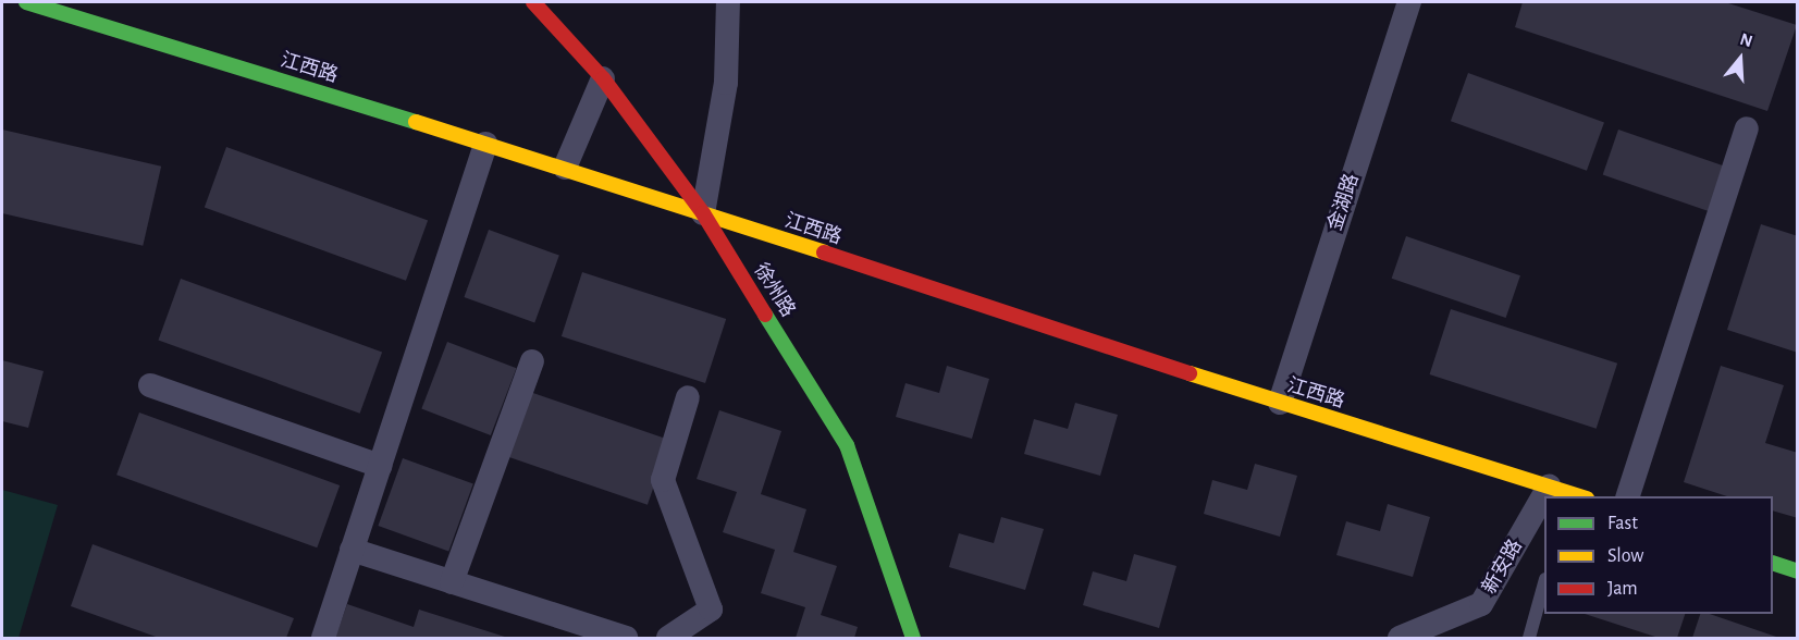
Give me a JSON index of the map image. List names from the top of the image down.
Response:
{
  "streets": {
    "main road": ["江西路", "徐州路"],
    "street": ["金湖路", "新安路"]
  },
  "crossings": [
    ["江西路", "金湖路"],
    ["江西路", "徐州路"]
  ],
  "legend": ["Fast", "Slow", "Jam"],
  "north": "top"
}
